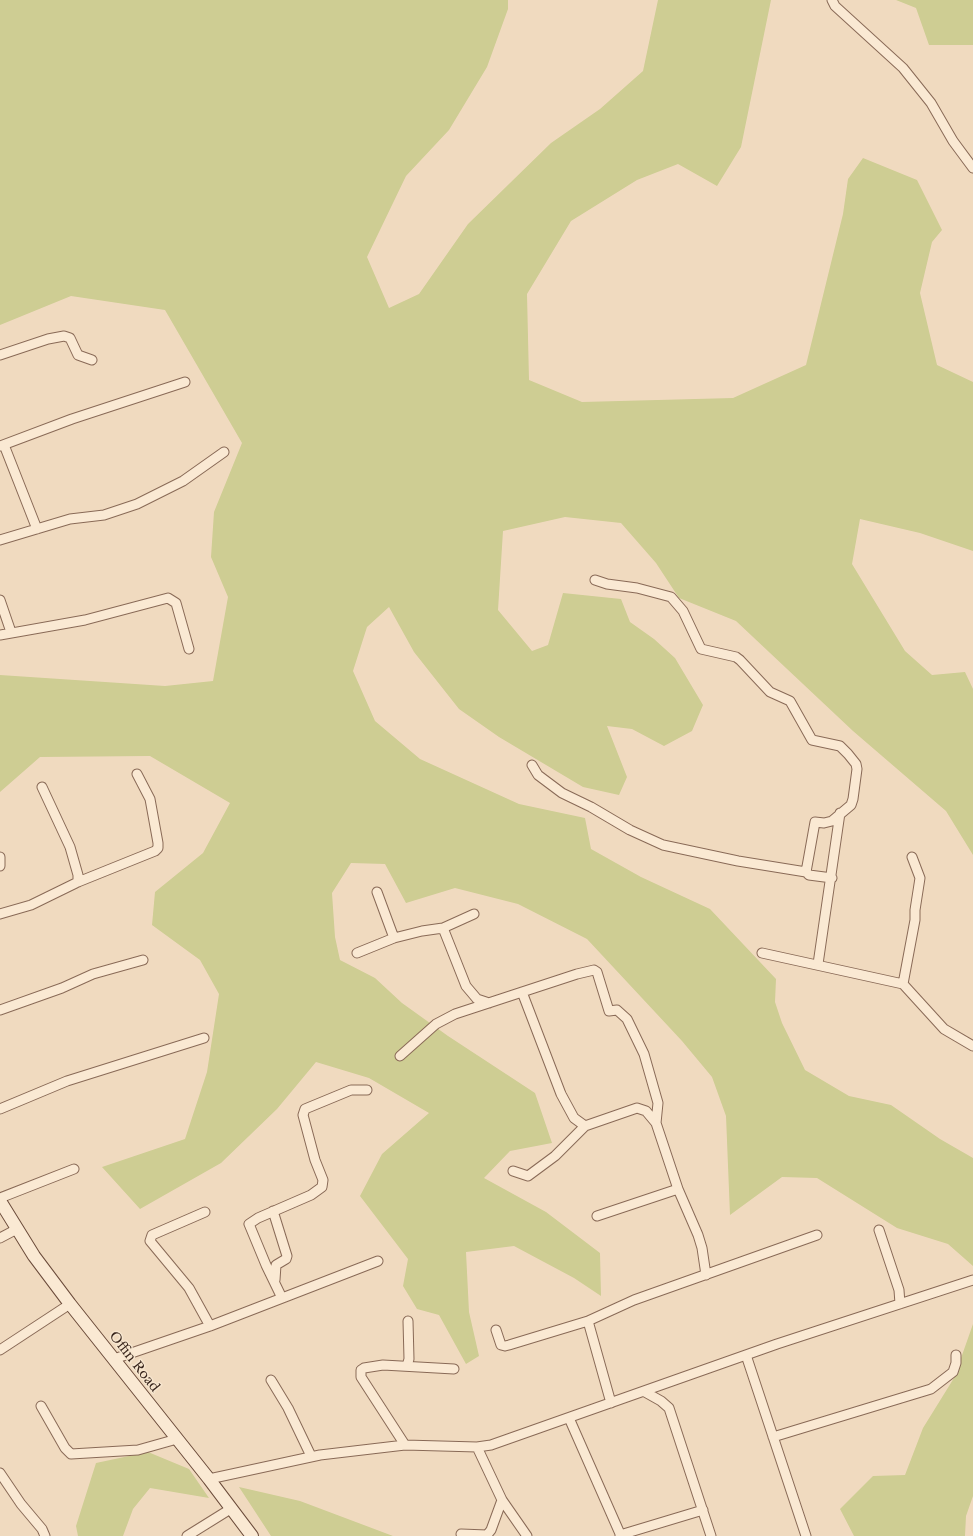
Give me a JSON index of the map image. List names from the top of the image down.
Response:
{
  "streets": {
    "street": ["Offin Road"]
  }
}
